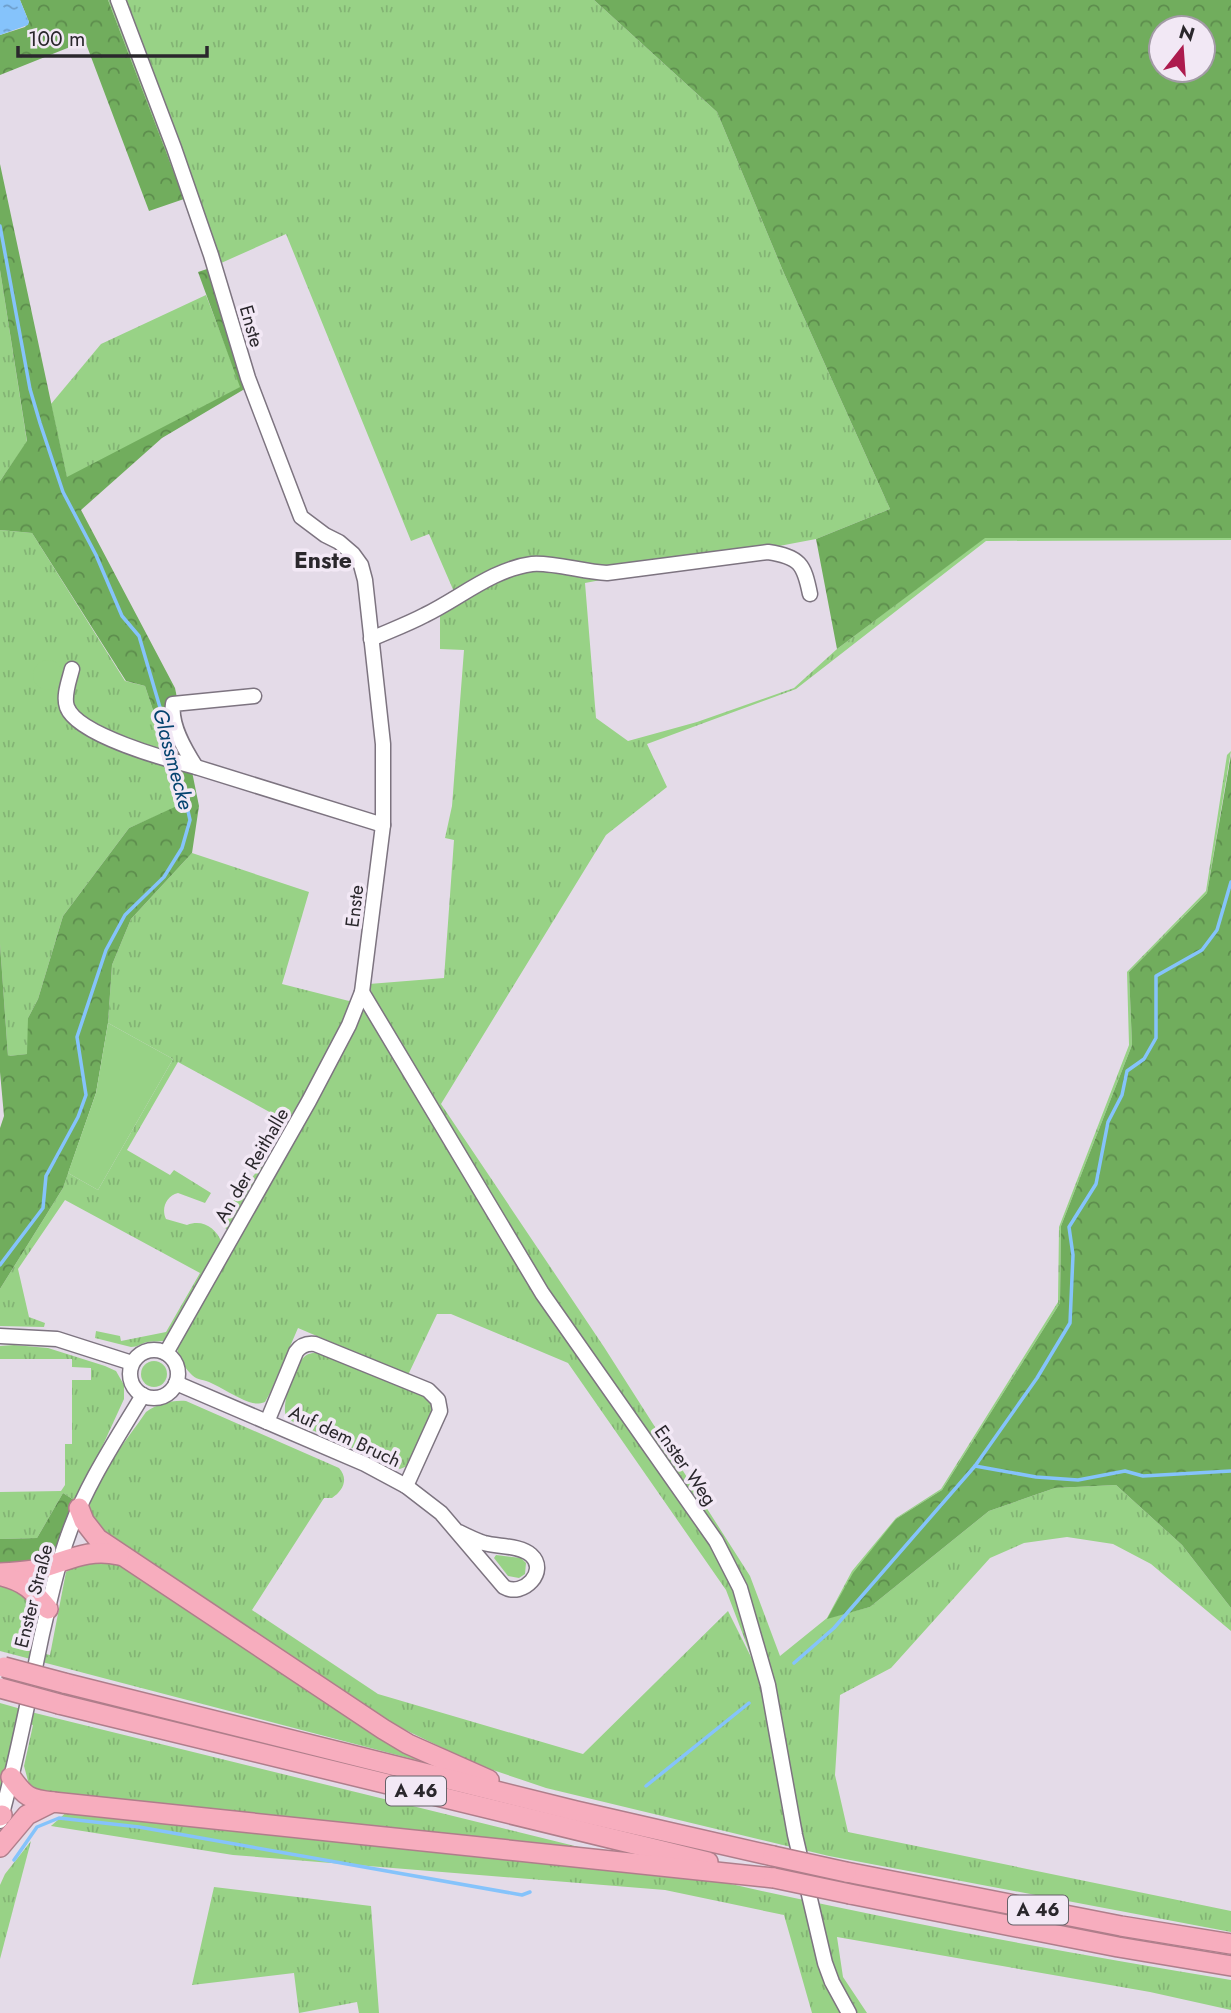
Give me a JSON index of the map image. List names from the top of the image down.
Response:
{
  "streets": {
    "highway": ["A 46"],
    "street": [
      "Enste",
      "An der Reithalle",
      "Auf dem Bruch",
      "Enster Weg",
      "Enster Straße"
    ]
  },
  "crossings": [
    ["Enste", "An der Reithalle"],
    ["Enste", "Enster Weg"],
    ["An der Reithalle", "Auf dem Bruch"],
    ["An der Reithalle", "Enster Weg"],
    ["An der Reithalle", "Enster Straße"],
    ["Auf dem Bruch", "Enster Straße"]
  ],
  "districts": ["Enste"],
  "water": ["Glassmecke"],
  "scale_bar": "100 m",
  "north": "top"
}
